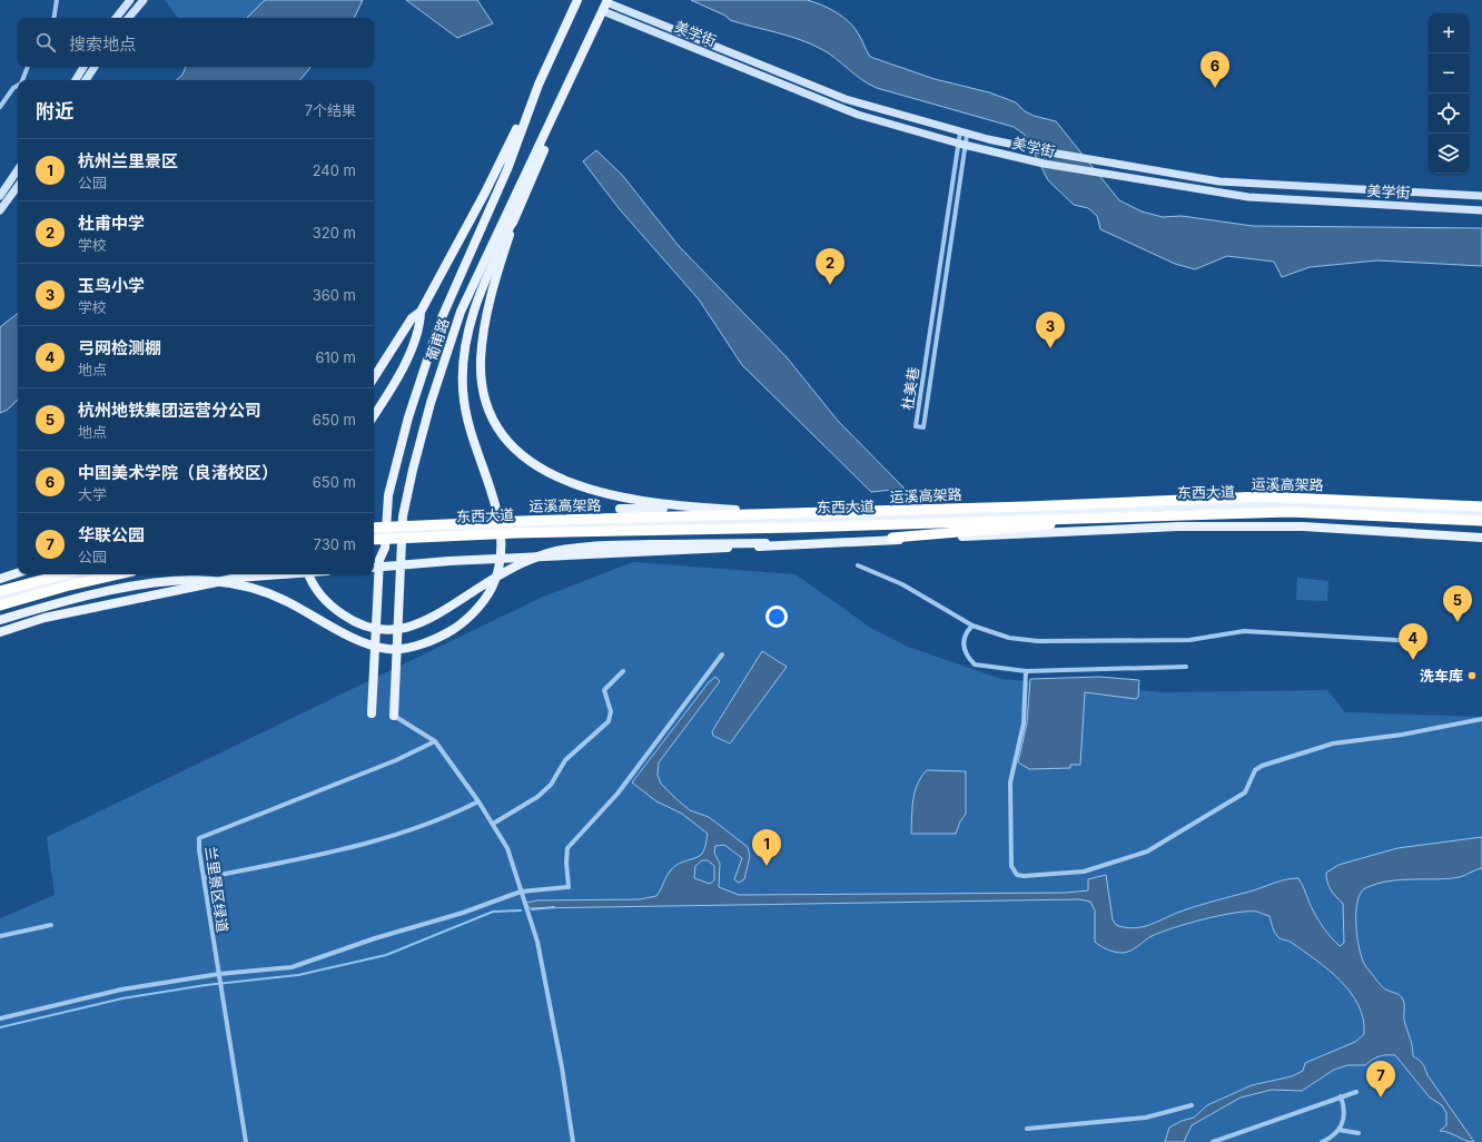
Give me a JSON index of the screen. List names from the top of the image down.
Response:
{
  "streets": {
    "highway": ["运溪高架路"],
    "main road": ["葡甫路", "东西大道"],
    "street": ["美学街", "杜美巷", "兰里景区绿道"]
  },
  "crossings": [
    ["美学街", "葡甫路"],
    ["美学街", "杜美巷"],
    ["葡甫路", "东西大道"]
  ],
  "places": ["洗车库"],
  "page": {
    "map_buttons": ["+", "−"],
    "search": "搜索地点",
    "pins": [
      "6",
      "2",
      "3",
      "5",
      "4",
      "1",
      "7"
    ],
    "heading": ["附近", "7个结果"],
    "list": [
      {
        "mark": "1",
        "name": "杭州兰里景区",
        "note": "公园",
        "value": "240 m"
      },
      {
        "mark": "2",
        "name": "杜甫中学",
        "note": "学校",
        "value": "320 m"
      },
      {
        "mark": "3",
        "name": "玉鸟小学",
        "note": "学校",
        "value": "360 m"
      },
      {
        "mark": "4",
        "name": "弓网检测棚",
        "note": "地点",
        "value": "610 m"
      },
      {
        "mark": "5",
        "name": "杭州地铁集团运营分公司",
        "note": "地点",
        "value": "650 m"
      },
      {
        "mark": "6",
        "name": "中国美术学院（良渚校区）",
        "note": "大学",
        "value": "650 m"
      },
      {
        "mark": "7",
        "name": "华联公园",
        "note": "公园",
        "value": "730 m"
      }
    ]
  }
}
